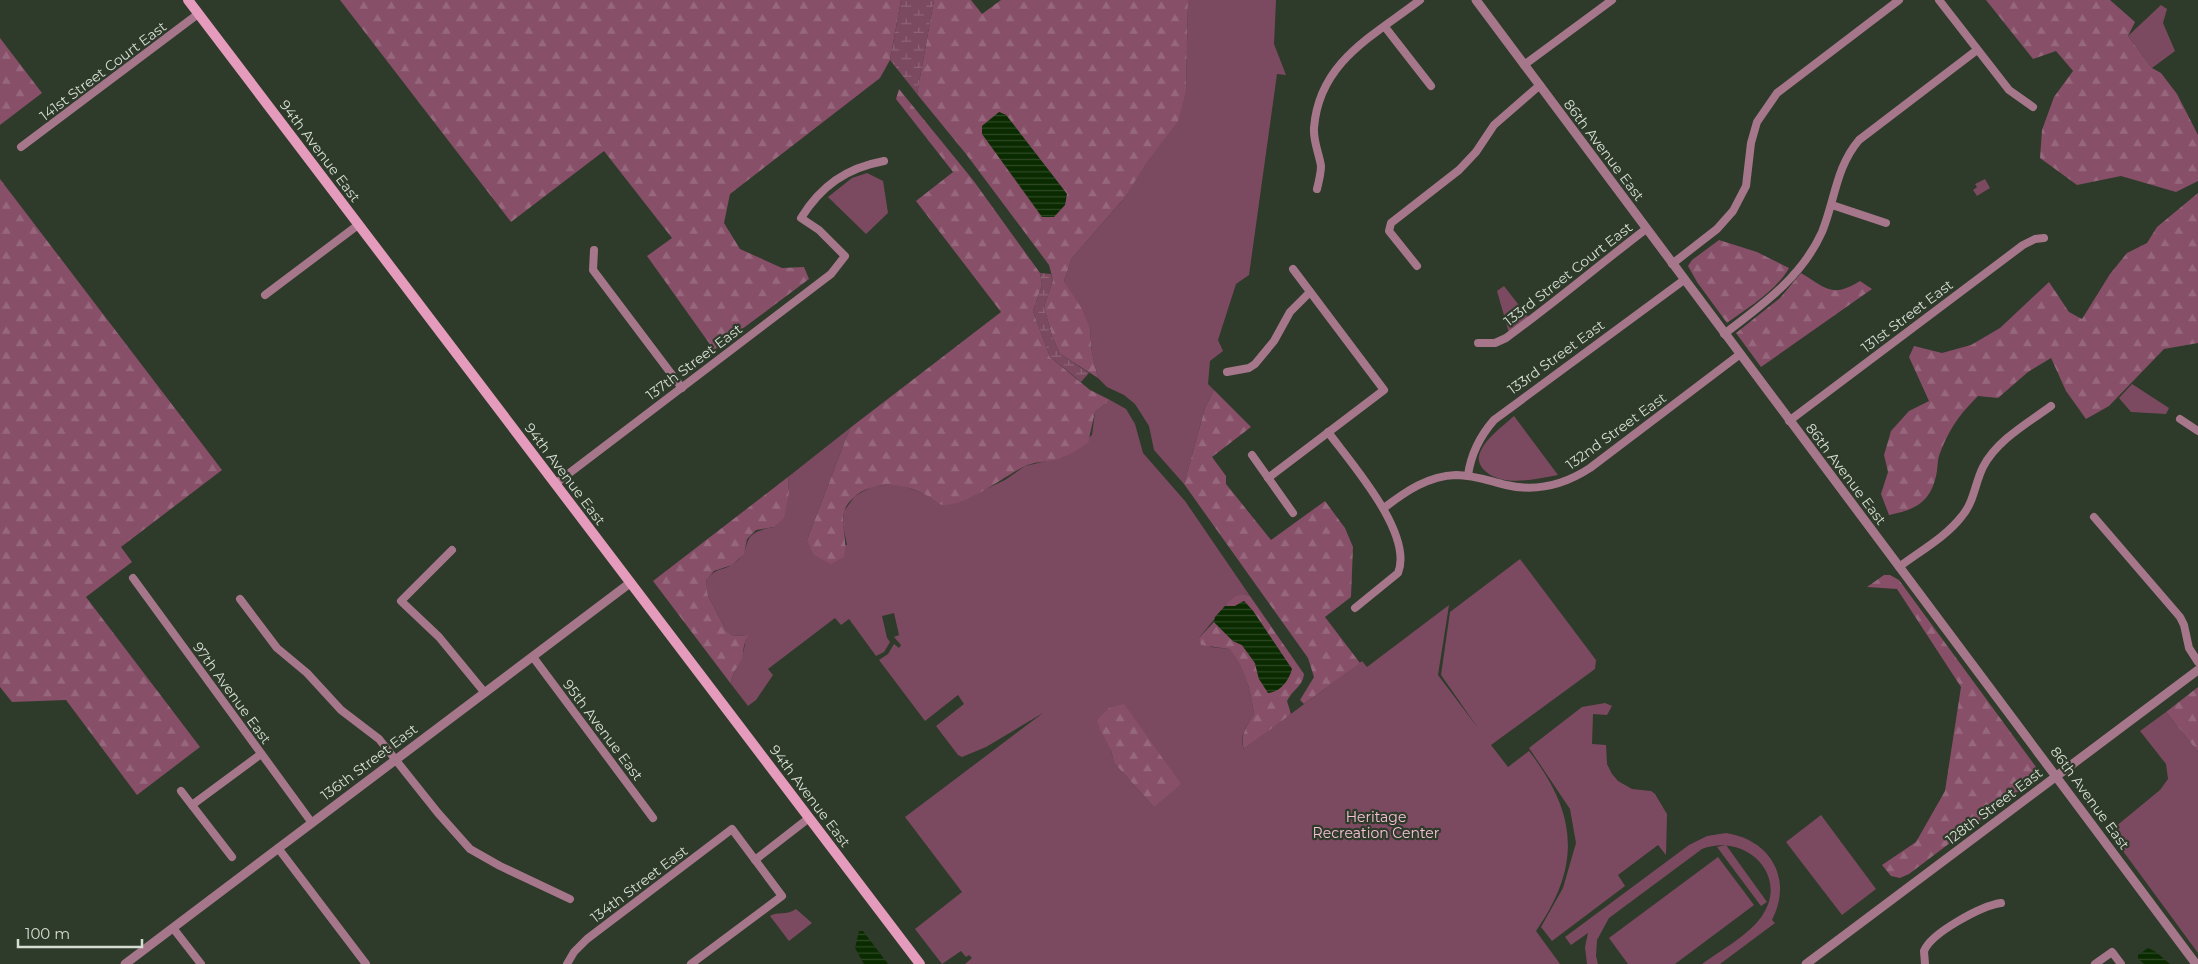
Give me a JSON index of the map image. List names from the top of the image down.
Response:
{
  "streets": {
    "main road": ["94th Avenue East"],
    "street": [
      "141st Street Court East",
      "86th Avenue East",
      "133rd Street Court East",
      "131st Street East",
      "133rd Street East",
      "137th Street East",
      "132nd Street East",
      "97th Avenue East",
      "95th Avenue East",
      "136th Street East",
      "128th Street East",
      "134th Street East"
    ]
  },
  "crossings": [
    ["141st Street Court East", "94th Avenue East"],
    ["86th Avenue East", "133rd Street Court East"],
    ["86th Avenue East", "131st Street East"],
    ["86th Avenue East", "133rd Street East"],
    ["86th Avenue East", "132nd Street East"],
    ["86th Avenue East", "128th Street East"],
    ["94th Avenue East", "137th Street East"],
    ["94th Avenue East", "136th Street East"],
    ["133rd Street East", "132nd Street East"],
    ["97th Avenue East", "136th Street East"],
    ["95th Avenue East", "136th Street East"]
  ],
  "parks": ["Heritage Recreation Center"],
  "scale_bar": "100 m"
}
